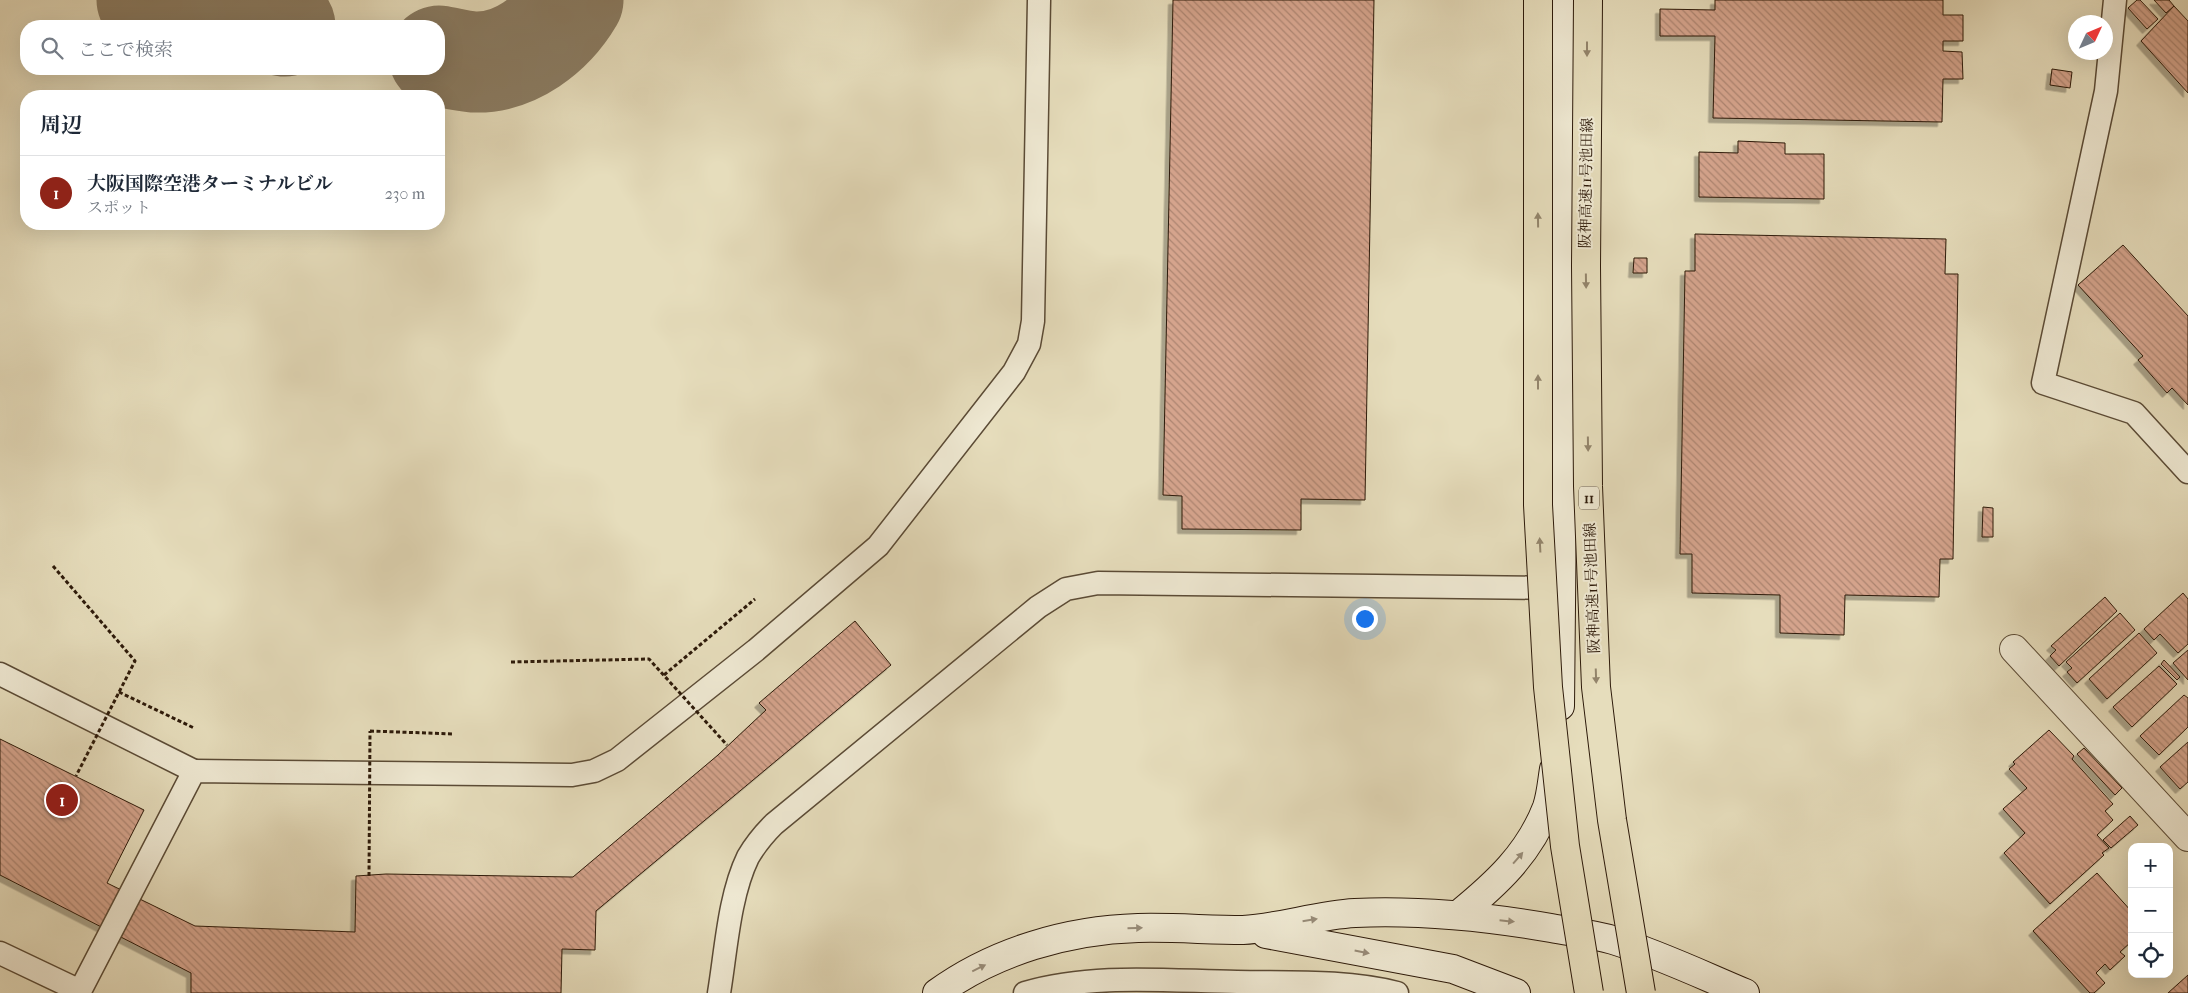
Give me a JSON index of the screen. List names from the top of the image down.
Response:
{
  "streets": {
    "highway": ["阪神高速11号池田線", "11"]
  },
  "north": "top right",
  "page": {
    "search": "ここで検索",
    "heading": "周辺",
    "list": [
      {
        "mark": "1",
        "name": "大阪国際空港ターミナルビル",
        "note": "スポット",
        "value": "230 m"
      }
    ],
    "pins": "1",
    "map_buttons": ["+", "−"]
  }
}
